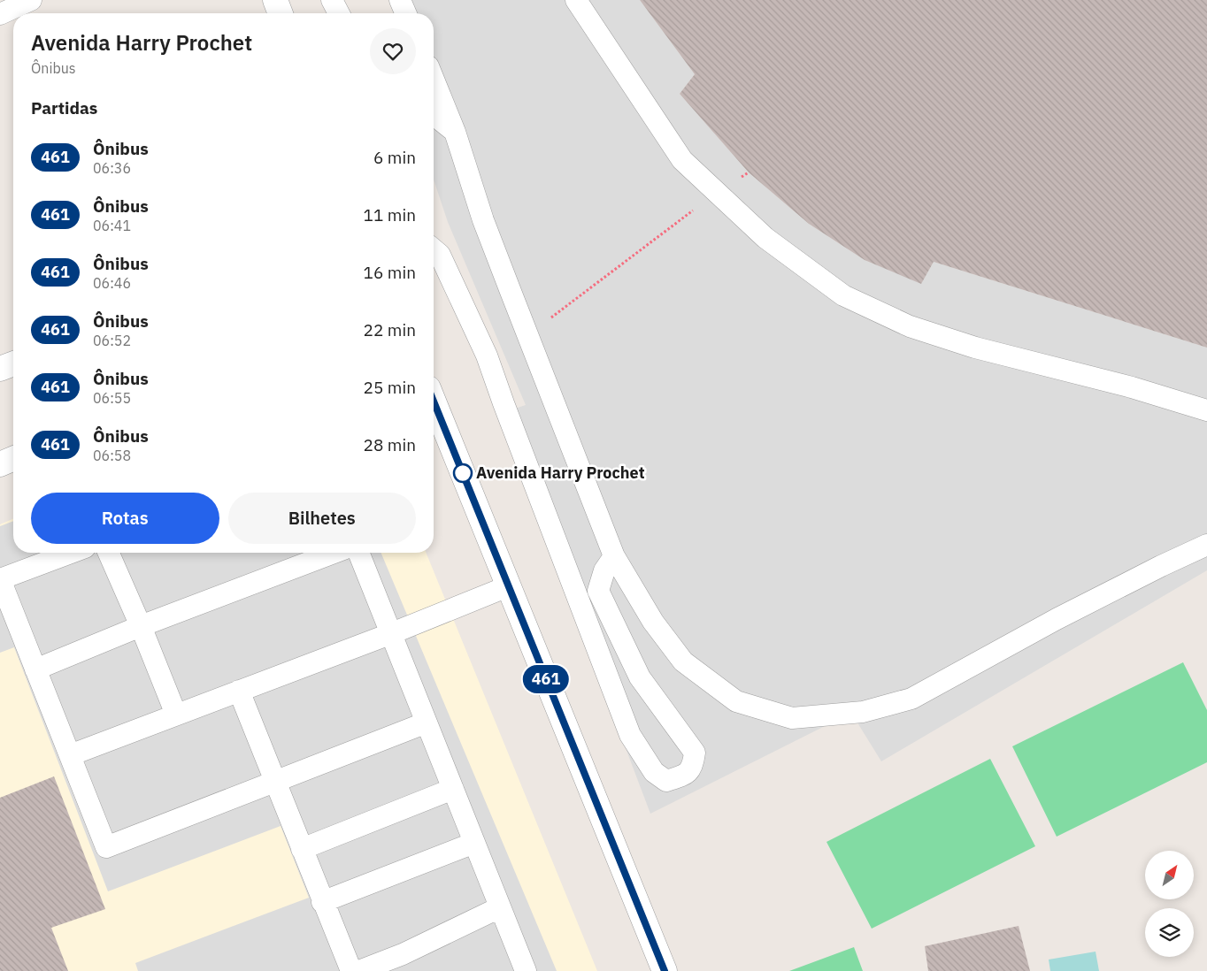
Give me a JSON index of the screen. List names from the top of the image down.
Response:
{
  "places": ["Avenida Harry Prochet"],
  "lines": ["bus line 461"],
  "north": "top right",
  "page": {
    "on_map": "461",
    "heading": [
      ["Avenida Harry Prochet", "Ônibus"],
      "Partidas"
    ],
    "list": [
      {
        "mark": "461",
        "name": "Ônibus",
        "note": "06:36",
        "value": "6 min"
      },
      {
        "mark": "461",
        "name": "Ônibus",
        "note": "06:41",
        "value": "11 min"
      },
      {
        "mark": "461",
        "name": "Ônibus",
        "note": "06:46",
        "value": "16 min"
      },
      {
        "mark": "461",
        "name": "Ônibus",
        "note": "06:52",
        "value": "22 min"
      },
      {
        "mark": "461",
        "name": "Ônibus",
        "note": "06:55",
        "value": "25 min"
      },
      {
        "mark": "461",
        "name": "Ônibus",
        "note": "06:58",
        "value": "28 min"
      }
    ],
    "buttons": ["Rotas", "Bilhetes"]
  }
}
